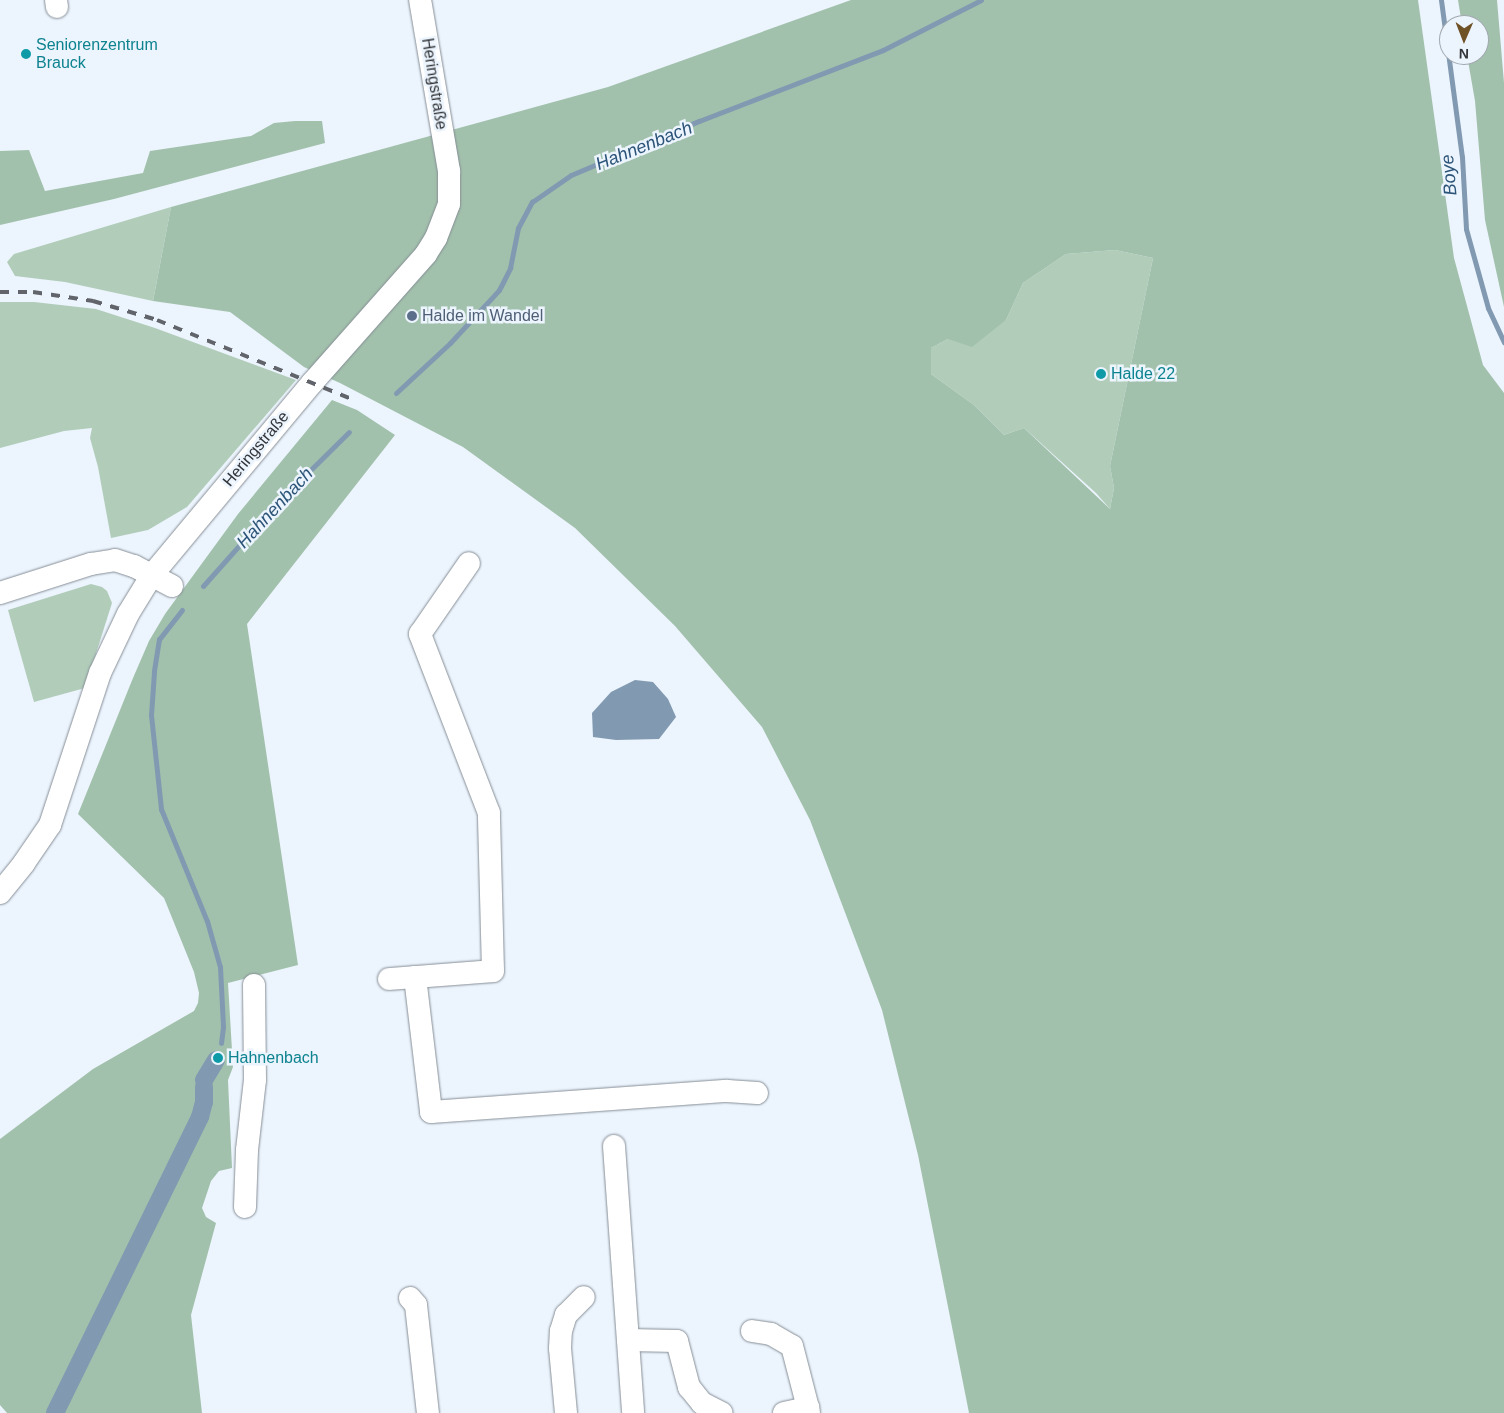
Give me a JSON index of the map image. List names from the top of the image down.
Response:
{
  "streets": {
    "street": ["Heringstraße"]
  },
  "water": ["Hahnenbach", "Boye"],
  "places": [
    "Seniorenzentrum Brauck",
    "Halde im Wandel",
    "Halde 22",
    "Hahnenbach"
  ],
  "north": "bottom"
}
